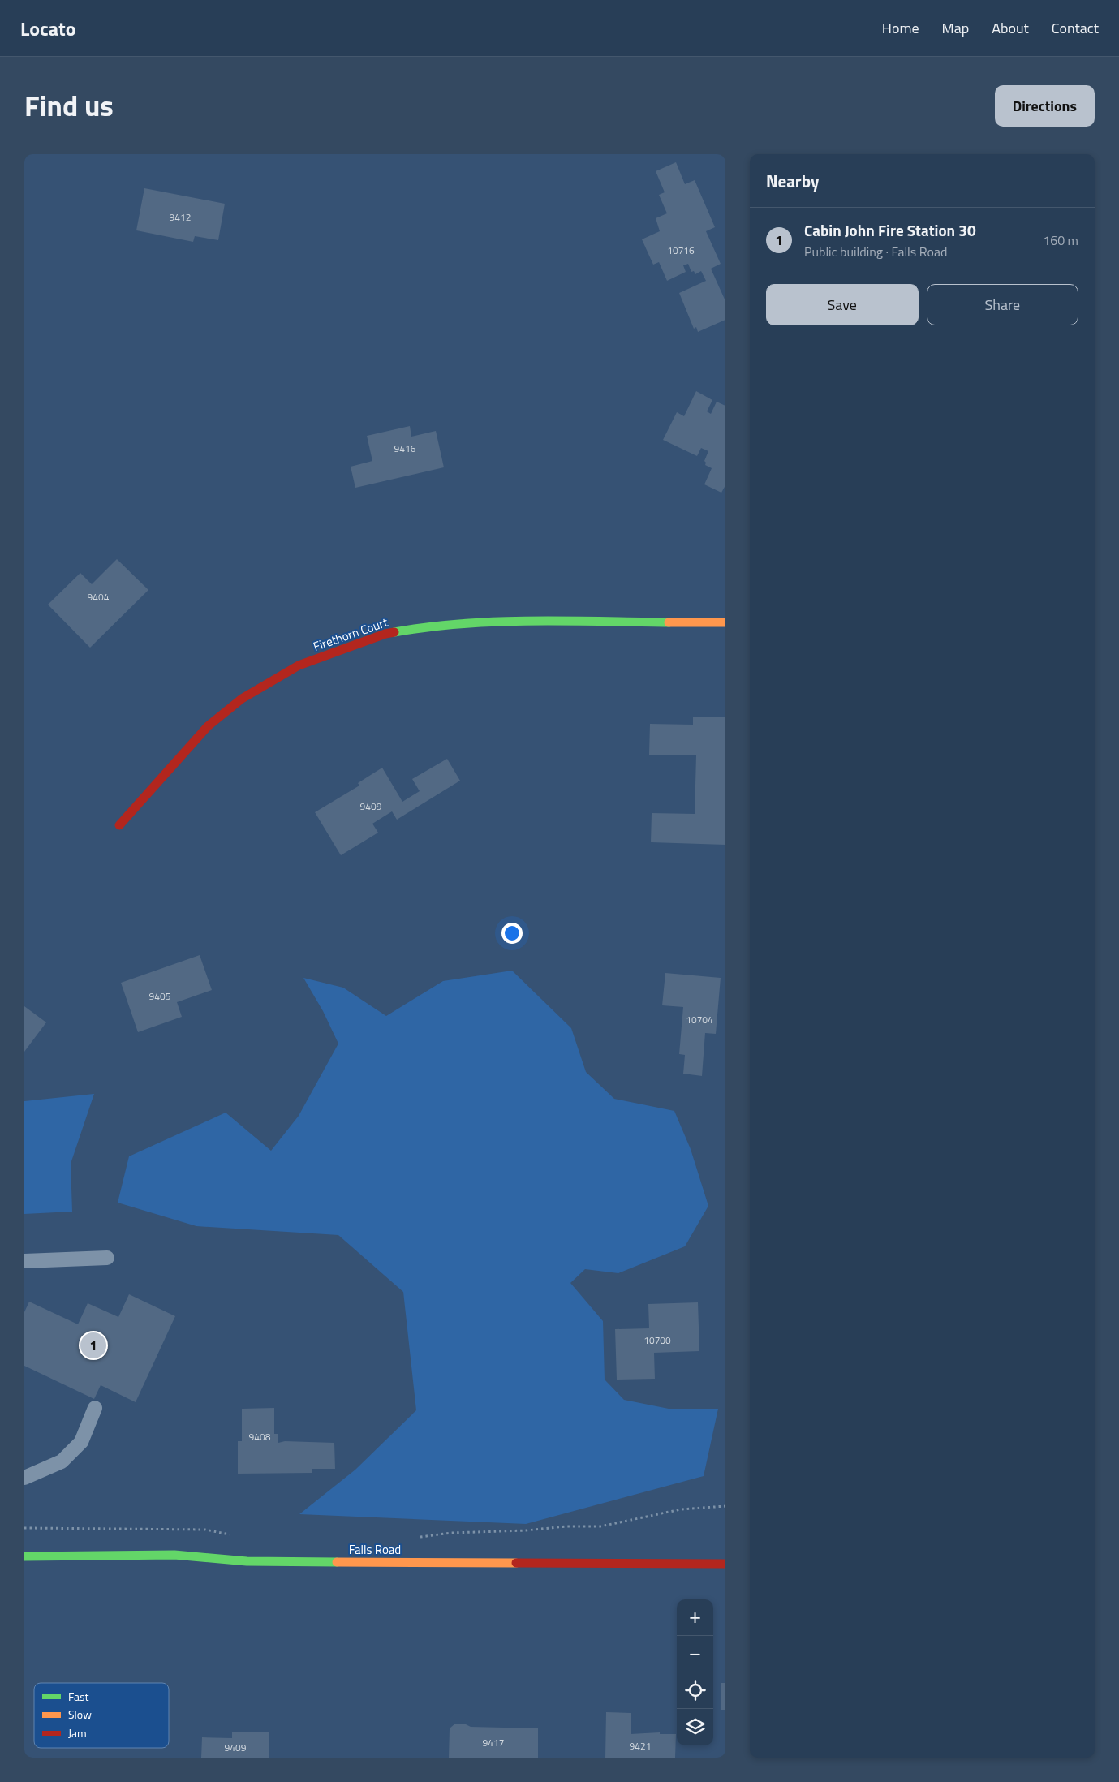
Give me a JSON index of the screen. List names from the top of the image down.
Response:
{
  "streets": {
    "main road": ["Firethorn Court", "Falls Road"]
  },
  "house_numbers": [
    "9412",
    "10716",
    "9416",
    "9404",
    "9409",
    "9405",
    "10704",
    "10700",
    "9408",
    "9417",
    "9421",
    "9409"
  ],
  "legend": ["Fast", "Slow", "Jam"],
  "page": {
    "header": "Locato",
    "nav": [
      "Home",
      "Map",
      "About",
      "Contact"
    ],
    "title": "Find us",
    "buttons": [
      "Directions",
      ["Save", "Share"]
    ],
    "heading": "Nearby",
    "list": [
      {
        "mark": "1",
        "name": "Cabin John Fire Station 30",
        "note": "Public building · Falls Road",
        "value": "160 m"
      }
    ],
    "pins": "1",
    "map_buttons": ["+", "−"]
  }
}
